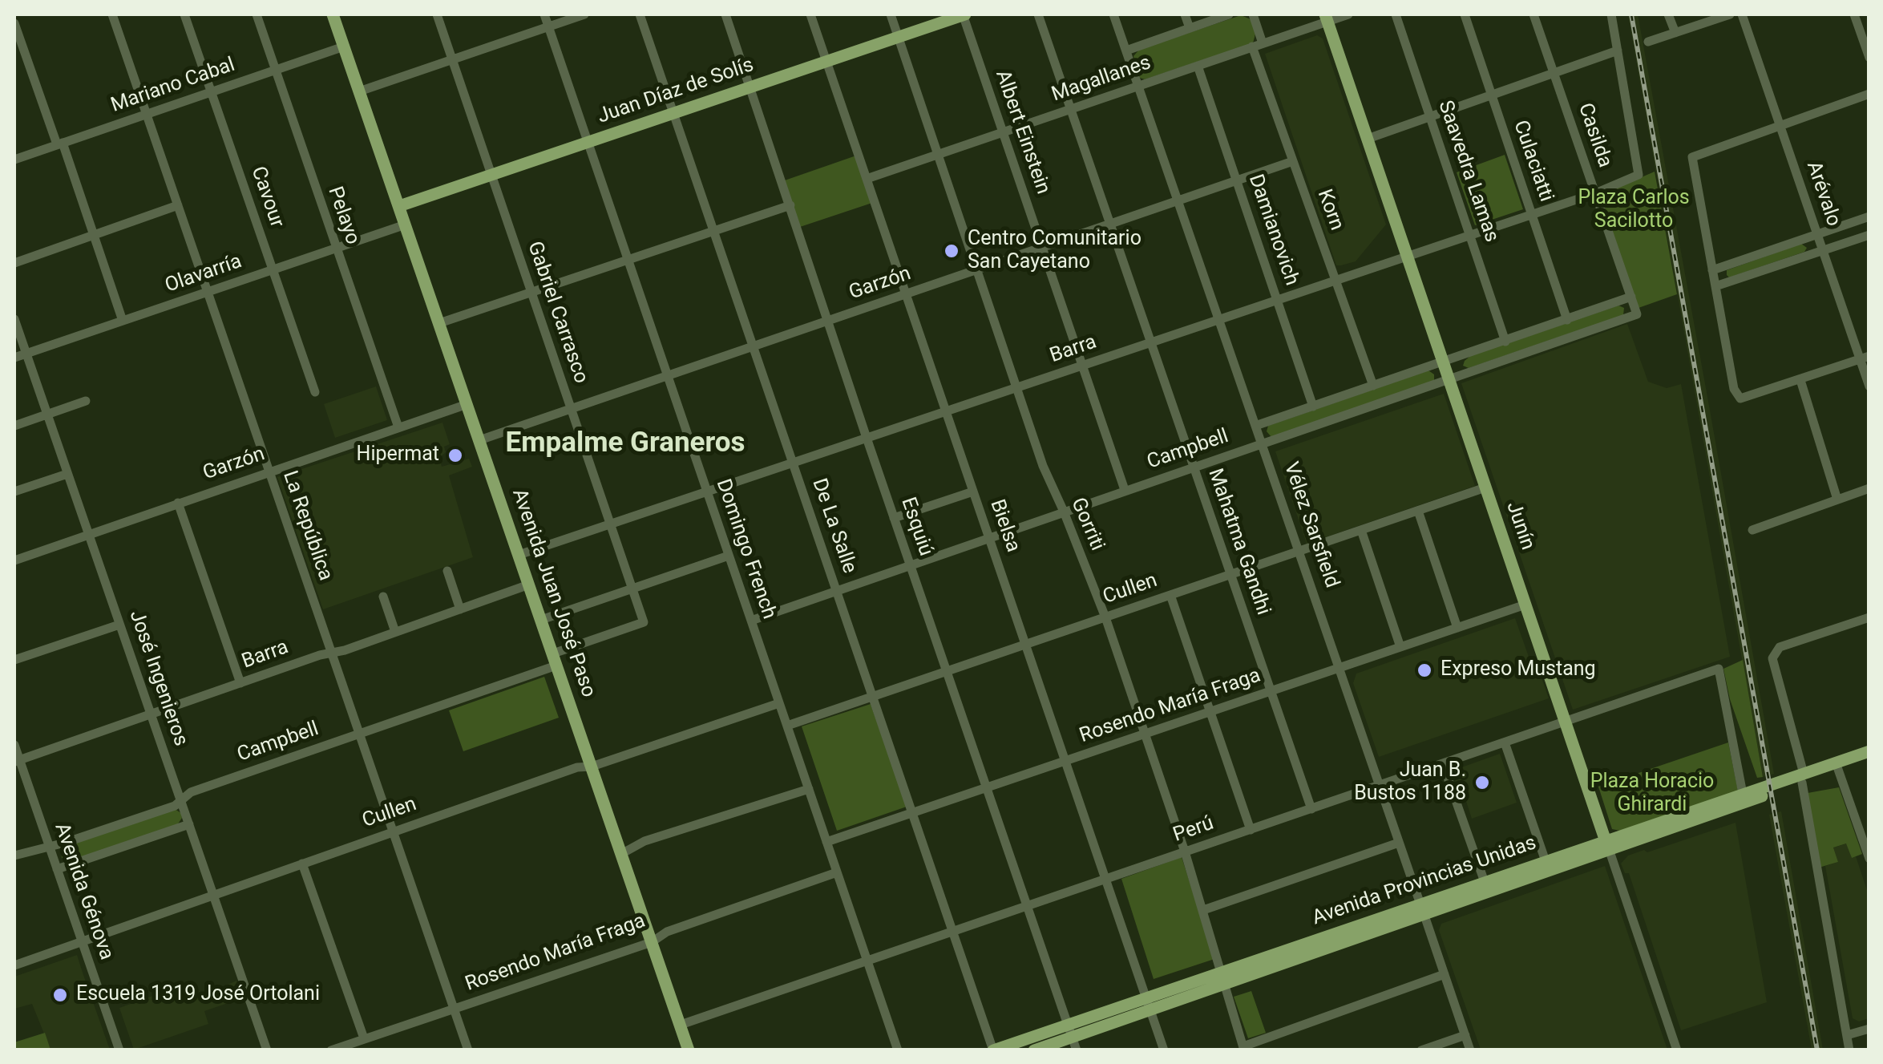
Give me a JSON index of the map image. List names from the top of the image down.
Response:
{
  "streets": {
    "main road": [
      "Juan Díaz de Solís",
      "Junín",
      "Avenida Juan José Paso",
      "Avenida Provincias Unidas"
    ],
    "street": [
      "Magallanes",
      "Mariano Cabal",
      "Albert Einstein",
      "Casilda",
      "Culaciatti",
      "Saavedra Lamas",
      "Arévalo",
      "Cavour",
      "Korn",
      "Pelayo",
      "Damianovich",
      "Olavarría",
      "Garzón",
      "Gabriel Carrasco",
      "Barra",
      "Campbell",
      "Gorriti",
      "Vélez Sarsfield",
      "La República",
      "De La Salle",
      "Bielsa",
      "Esquiú",
      "Mahatma Gandhi",
      "Domingo French",
      "Cullen",
      "José Ingenieros",
      "Rosendo María Fraga",
      "Perú",
      "Avenida Génova"
    ]
  },
  "crossings": [
    ["Magallanes", "Albert Einstein"],
    ["Magallanes", "Korn"],
    ["Magallanes", "Damianovich"],
    ["Magallanes", "Gorriti"],
    ["Magallanes", "Vélez Sarsfield"],
    ["Magallanes", "Bielsa"],
    ["Magallanes", "Junín"],
    ["Magallanes", "Mahatma Gandhi"],
    ["Mariano Cabal", "Cavour"],
    ["Mariano Cabal", "Pelayo"],
    ["Mariano Cabal", "La República"],
    ["Mariano Cabal", "Avenida Juan José Paso"],
    ["Juan Díaz de Solís", "Albert Einstein"],
    ["Juan Díaz de Solís", "Gabriel Carrasco"],
    ["Juan Díaz de Solís", "Gorriti"],
    ["Juan Díaz de Solís", "De La Salle"],
    ["Juan Díaz de Solís", "Bielsa"],
    ["Juan Díaz de Solís", "Esquiú"],
    ["Juan Díaz de Solís", "Domingo French"],
    ["Juan Díaz de Solís", "Avenida Juan José Paso"],
    ["Albert Einstein", "Garzón"],
    ["Albert Einstein", "Barra"],
    ["Albert Einstein", "Campbell"],
    ["Casilda", "Barra"],
    ["Casilda", "Campbell"],
    ["Culaciatti", "Barra"],
    ["Culaciatti", "Campbell"],
    ["Saavedra Lamas", "Barra"],
    ["Saavedra Lamas", "Campbell"],
    ["Cavour", "Olavarría"],
    ["Korn", "Garzón"],
    ["Korn", "Barra"],
    ["Korn", "Campbell"],
    ["Pelayo", "Olavarría"],
    ["Pelayo", "Garzón"],
    ["Damianovich", "Garzón"],
    ["Damianovich", "Barra"],
    ["Damianovich", "Campbell"],
    ["Olavarría", "La República"],
    ["Olavarría", "Avenida Juan José Paso"],
    ["Olavarría", "José Ingenieros"],
    ["Garzón", "Gabriel Carrasco"],
    ["Garzón", "Gorriti"],
    ["Garzón", "Vélez Sarsfield"],
    ["Garzón", "La República"],
    ["Garzón", "De La Salle"],
    ["Garzón", "Bielsa"],
    ["Garzón", "Esquiú"],
    ["Garzón", "Mahatma Gandhi"],
    ["Garzón", "Domingo French"],
    ["Garzón", "Avenida Juan José Paso"],
    ["Garzón", "José Ingenieros"],
    ["Gabriel Carrasco", "Barra"],
    ["Gabriel Carrasco", "Campbell"],
    ["Barra", "Gorriti"],
    ["Barra", "Vélez Sarsfield"],
    ["Barra", "La República"],
    ["Barra", "De La Salle"],
    ["Barra", "Bielsa"],
    ["Barra", "Junín"],
    ["Barra", "Esquiú"],
    ["Barra", "Mahatma Gandhi"],
    ["Barra", "Domingo French"],
    ["Barra", "Avenida Juan José Paso"],
    ["Barra", "José Ingenieros"],
    ["Barra", "Avenida Génova"],
    ["Campbell", "Gorriti"],
    ["Campbell", "Vélez Sarsfield"],
    ["Campbell", "La República"],
    ["Campbell", "De La Salle"],
    ["Campbell", "Bielsa"],
    ["Campbell", "Junín"],
    ["Campbell", "Esquiú"],
    ["Campbell", "Mahatma Gandhi"],
    ["Campbell", "Domingo French"],
    ["Campbell", "Avenida Juan José Paso"],
    ["Campbell", "José Ingenieros"],
    ["Campbell", "Avenida Génova"],
    ["Gorriti", "Cullen"],
    ["Gorriti", "Rosendo María Fraga"],
    ["Gorriti", "Perú"],
    ["Gorriti", "Avenida Provincias Unidas"],
    ["Vélez Sarsfield", "Cullen"],
    ["Vélez Sarsfield", "Rosendo María Fraga"],
    ["Vélez Sarsfield", "Perú"],
    ["Vélez Sarsfield", "Avenida Provincias Unidas"],
    ["La República", "Cullen"],
    ["La República", "Rosendo María Fraga"],
    ["De La Salle", "Cullen"],
    ["De La Salle", "Rosendo María Fraga"],
    ["De La Salle", "Perú"],
    ["De La Salle", "Avenida Provincias Unidas"],
    ["Bielsa", "Cullen"],
    ["Bielsa", "Rosendo María Fraga"],
    ["Bielsa", "Perú"],
    ["Bielsa", "Avenida Provincias Unidas"],
    ["Junín", "Cullen"],
    ["Junín", "Rosendo María Fraga"],
    ["Junín", "Perú"],
    ["Junín", "Avenida Provincias Unidas"],
    ["Esquiú", "Cullen"],
    ["Esquiú", "Rosendo María Fraga"],
    ["Esquiú", "Perú"],
    ["Esquiú", "Avenida Provincias Unidas"],
    ["Mahatma Gandhi", "Cullen"],
    ["Mahatma Gandhi", "Rosendo María Fraga"],
    ["Mahatma Gandhi", "Perú"],
    ["Domingo French", "Cullen"],
    ["Domingo French", "Rosendo María Fraga"],
    ["Domingo French", "Perú"],
    ["Cullen", "Avenida Juan José Paso"],
    ["Cullen", "José Ingenieros"],
    ["Cullen", "Avenida Génova"],
    ["Avenida Juan José Paso", "Rosendo María Fraga"],
    ["Avenida Juan José Paso", "Perú"],
    ["Perú", "Avenida Provincias Unidas"]
  ],
  "districts": ["Empalme Graneros"],
  "parks": ["Plaza Carlos Sacilotto", "Plaza Horacio Ghirardi"],
  "places": [
    "Centro Comunitario San Cayetano",
    "Hipermat",
    "Expreso Mustang",
    "Juan B. Bustos 1188",
    "Escuela 1319 José Ortolani"
  ]
}
